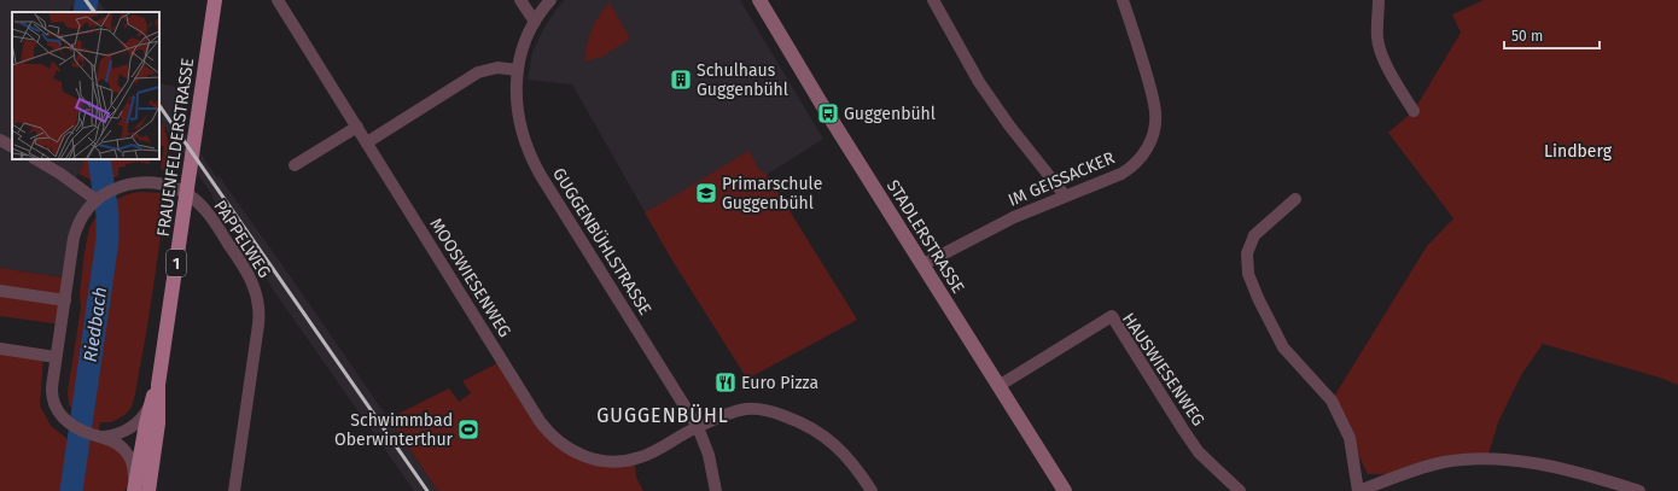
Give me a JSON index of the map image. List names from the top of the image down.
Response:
{
  "streets": {
    "main road": ["FRAUENFELDERSTRASSE", "STADLERSTRASSE", "1"],
    "street": [
      "IM GEISSACKER",
      "PAPPELWEG",
      "GUGGENBÜHLSTRASSE",
      "MOOSWIESENWEG",
      "HAUSWIESENWEG"
    ]
  },
  "crossings": [
    ["IM GEISSACKER", "STADLERSTRASSE"],
    ["STADLERSTRASSE", "HAUSWIESENWEG"],
    ["GUGGENBÜHLSTRASSE", "MOOSWIESENWEG"]
  ],
  "districts": ["GUGGENBÜHL"],
  "water": ["Riedbach"],
  "parks": ["Lindberg"],
  "places": {
    "building": ["Schulhaus Guggenbühl"],
    "bus stop": ["Guggenbühl"],
    "school or university": ["Primarschule Guggenbühl"],
    "restaurant": ["Euro Pizza"],
    "sports": ["Schwimmbad Oberwinterthur"]
  },
  "scale_bar": "50 m"
}
